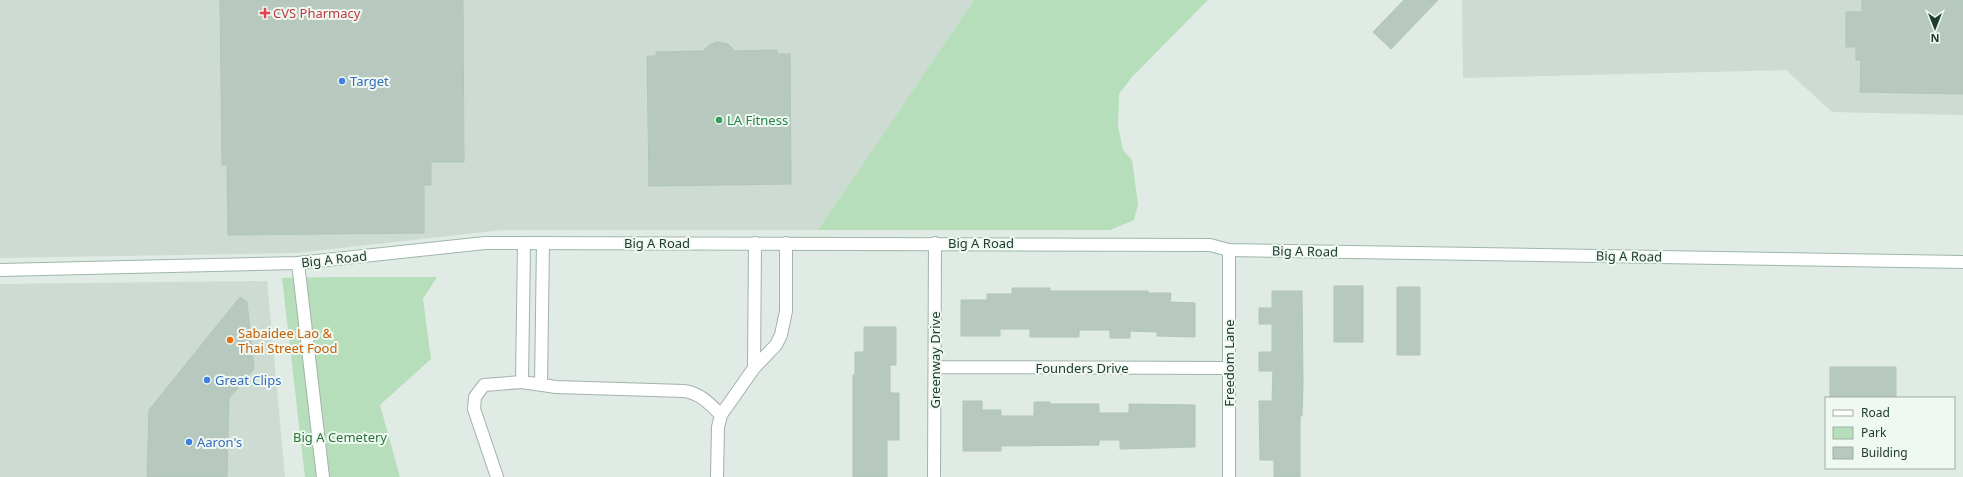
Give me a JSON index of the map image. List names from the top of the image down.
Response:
{
  "streets": {
    "street": [
      "Big A Road",
      "Greenway Drive",
      "Freedom Lane",
      "Founders Drive"
    ]
  },
  "crossings": [
    ["Big A Road", "Greenway Drive"],
    ["Big A Road", "Freedom Lane"],
    ["Greenway Drive", "Founders Drive"],
    ["Freedom Lane", "Founders Drive"]
  ],
  "parks": ["Big A Cemetery"],
  "places": {
    "health": ["CVS Pharmacy"],
    "other": [
      "Target",
      "LA Fitness",
      "Sabaidee Lao & Thai Street Food",
      "Great Clips",
      "Aaron's"
    ]
  },
  "legend": ["Road", "Park", "Building"],
  "north": "bottom"
}
